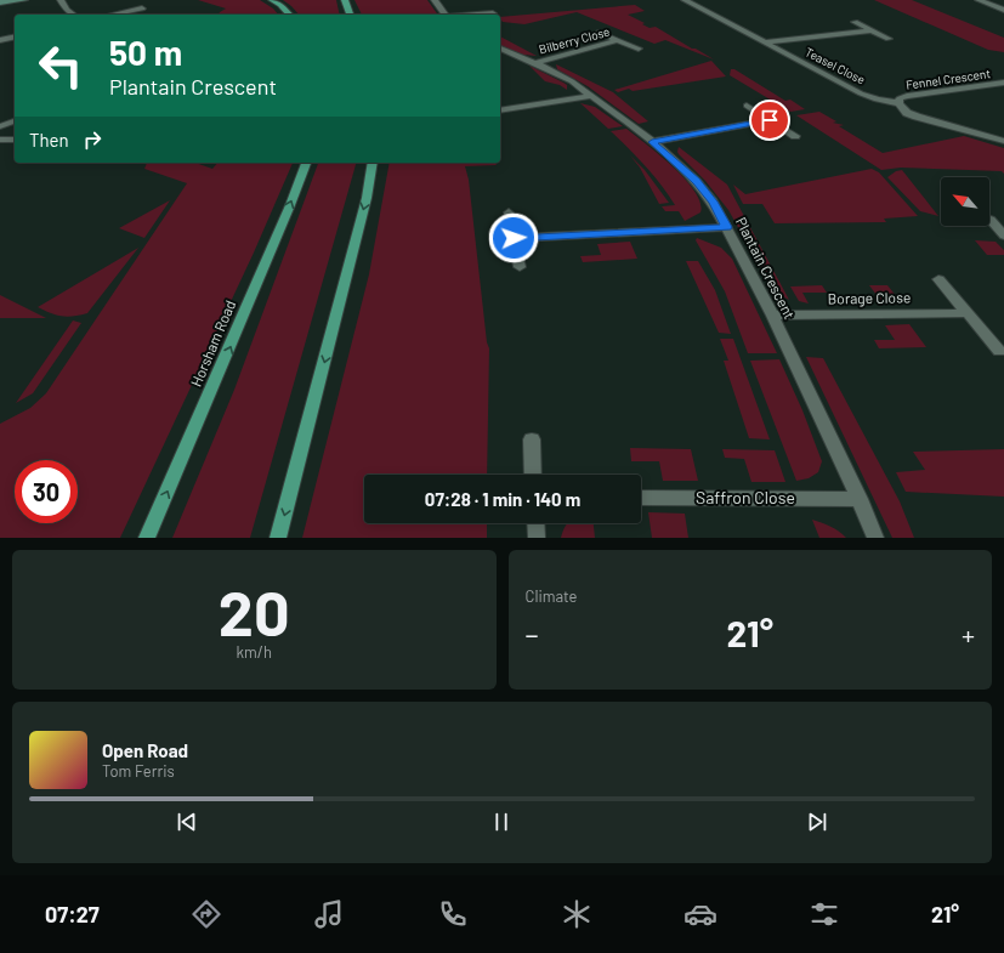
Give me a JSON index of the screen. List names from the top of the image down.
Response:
{
  "streets": {
    "main road": ["Horsham Road"],
    "street": [
      "Bilberry Close",
      "Teasel Close",
      "Fennel Crescent",
      "Plantain Crescent",
      "Borage Close",
      "Saffron Close"
    ]
  },
  "crossings": [
    ["Bilberry Close", "Plantain Crescent"],
    ["Teasel Close", "Fennel Crescent"],
    ["Plantain Crescent", "Borage Close"],
    ["Plantain Crescent", "Saffron Close"]
  ],
  "north": "top left",
  "page": {
    "turn": ["50 m", "Plantain Crescent"],
    "then": "Then",
    "limit": "30",
    "trip": "07:28 · 1 min · 140 m",
    "tile": [
      ["20", "km/h"],
      "Climate"
    ],
    "heat": ["−", "21°", "+"],
    "song": ["Open Road", "Tom Ferris"],
    "tabs": ["07:27", "21°"]
  }
}
